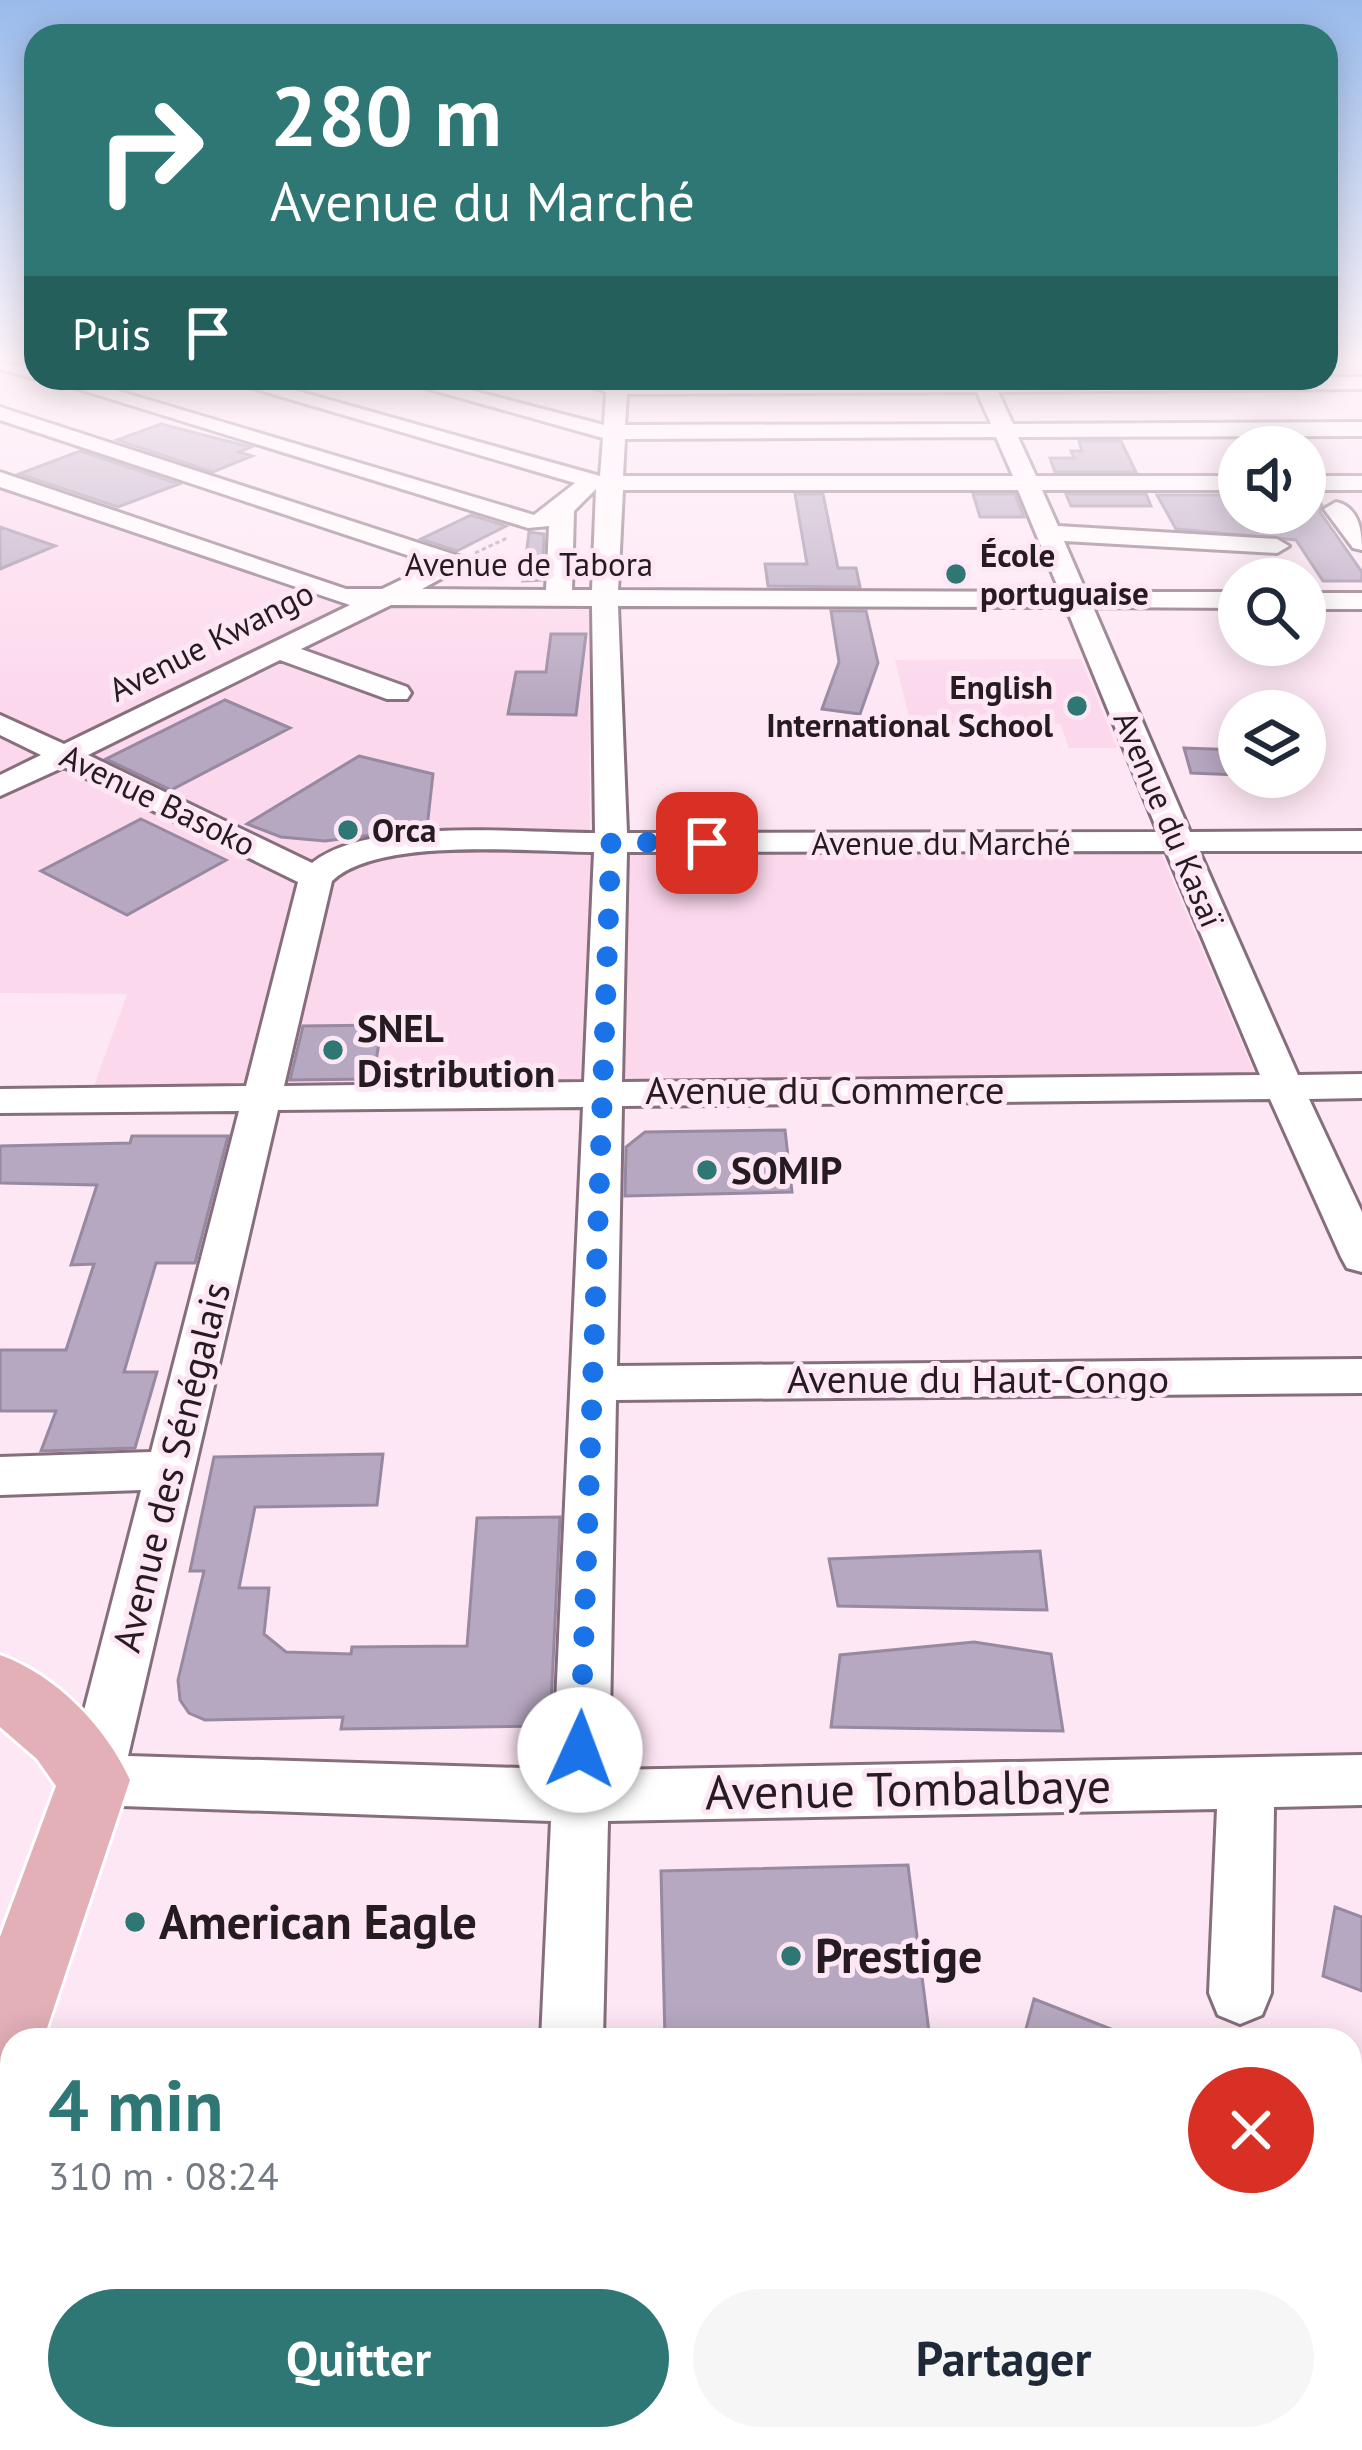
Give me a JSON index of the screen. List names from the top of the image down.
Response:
{
  "streets": {
    "main road": ["Avenue des Sénégalais"],
    "street": [
      "Avenue de Tabora",
      "Avenue Kwango",
      "Avenue Basoko",
      "Avenue du Kasaï",
      "Avenue du Marché",
      "Avenue du Commerce",
      "Avenue du Haut-Congo",
      "Avenue Tombalbaye"
    ]
  },
  "crossings": [
    ["Avenue de Tabora", "Avenue Kwango"],
    ["Avenue de Tabora", "Avenue du Kasaï"],
    ["Avenue Kwango", "Avenue Basoko"],
    ["Avenue Basoko", "Avenue du Marché"],
    ["Avenue Basoko", "Avenue des Sénégalais"],
    ["Avenue du Kasaï", "Avenue du Marché"],
    ["Avenue du Kasaï", "Avenue du Commerce"],
    ["Avenue du Marché", "Avenue des Sénégalais"],
    ["Avenue du Commerce", "Avenue des Sénégalais"],
    ["Avenue des Sénégalais", "Avenue Tombalbaye"]
  ],
  "places": [
    "École portuguaise",
    "English International School",
    "Orca",
    "SNEL Distribution",
    "SOMIP",
    "American Eagle",
    "Prestige"
  ],
  "page": {
    "turn": ["280 m", "Avenue du Marché"],
    "then": "Puis",
    "heading": ["4 min", "310 m · 08:24"],
    "buttons": ["Quitter", "Partager"]
  }
}
